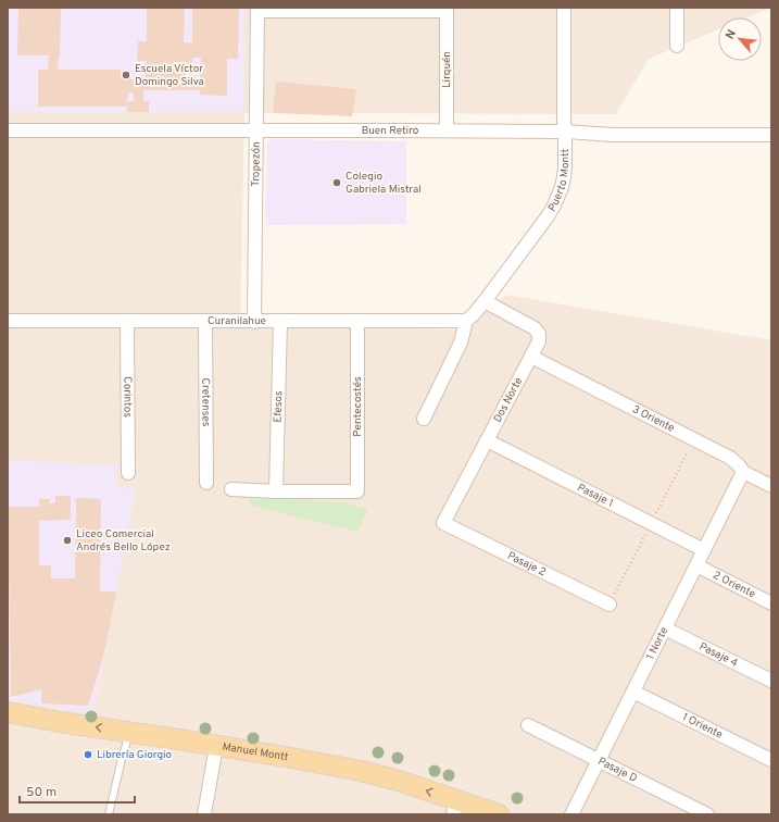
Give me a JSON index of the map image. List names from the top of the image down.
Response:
{
  "streets": {
    "main road": ["Manuel Montt"],
    "street": [
      "Lirquén",
      "Buen Retiro",
      "Tropezón",
      "Puerto Montt",
      "Curanilahue",
      "Corintos",
      "Dos Norte",
      "Cretenses",
      "Efesos",
      "Pentecostés",
      "3 Oriente",
      "Pasaje 1",
      "Pasaje 2",
      "2 Oriente",
      "1 Norte",
      "Pasaje 4",
      "1 Oriente",
      "Pasaje D"
    ]
  },
  "crossings": [
    ["Lirquén", "Buen Retiro"],
    ["Buen Retiro", "Tropezón"],
    ["Buen Retiro", "Puerto Montt"],
    ["Tropezón", "Curanilahue"],
    ["Puerto Montt", "Curanilahue"],
    ["Puerto Montt", "Dos Norte"],
    ["Curanilahue", "Corintos"],
    ["Curanilahue", "Cretenses"],
    ["Curanilahue", "Efesos"],
    ["Curanilahue", "Pentecostés"],
    ["Dos Norte", "3 Oriente"],
    ["Dos Norte", "Pasaje 1"],
    ["Dos Norte", "Pasaje 2"],
    ["Efesos", "Pentecostés"],
    ["3 Oriente", "1 Norte"],
    ["Pasaje 1", "1 Norte"],
    ["2 Oriente", "1 Norte"],
    ["1 Norte", "Pasaje 4"],
    ["1 Norte", "1 Oriente"],
    ["1 Norte", "Pasaje D"]
  ],
  "one_way": ["Manuel Montt"],
  "places": [
    "Escuela Víctor Domingo Silva",
    "Colegio Gabriela Mistral",
    "Liceo Comercial Andrés Bello López",
    "Librería Giorgio"
  ],
  "scale_bar": "50 m",
  "north": "top left"
}
